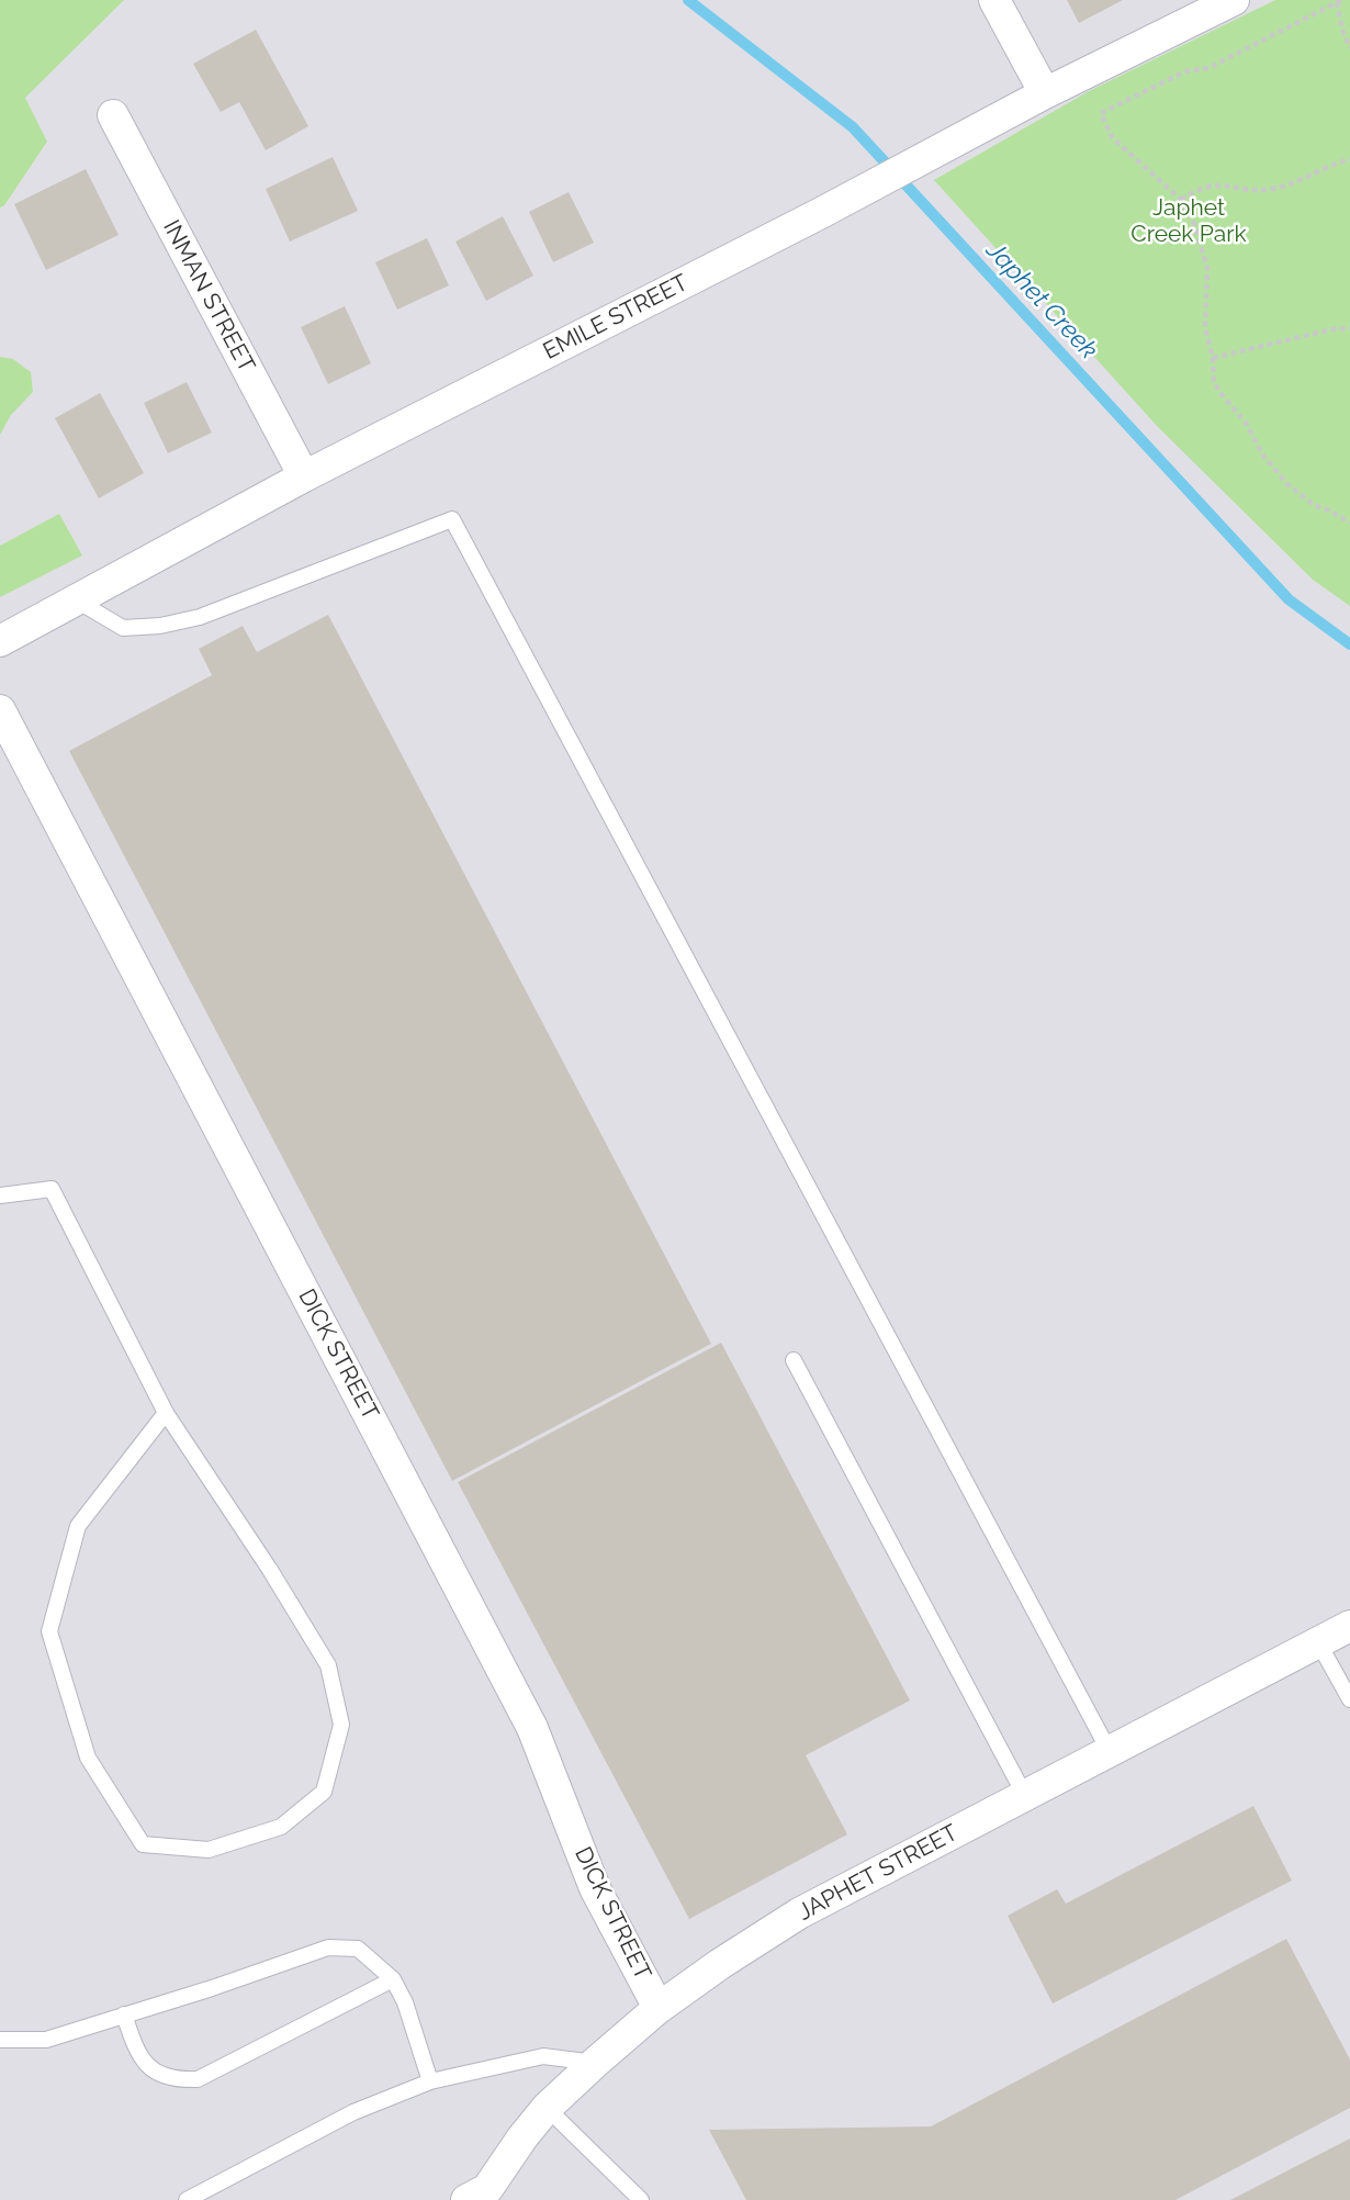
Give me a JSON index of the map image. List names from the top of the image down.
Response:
{
  "streets": {
    "street": [
      "INMAN STREET",
      "EMILE STREET",
      "DICK STREET",
      "JAPHET STREET"
    ]
  },
  "crossings": [
    ["INMAN STREET", "EMILE STREET"],
    ["DICK STREET", "JAPHET STREET"]
  ],
  "water": ["Japhet Creek"],
  "parks": ["Japhet Creek Park"]
}
